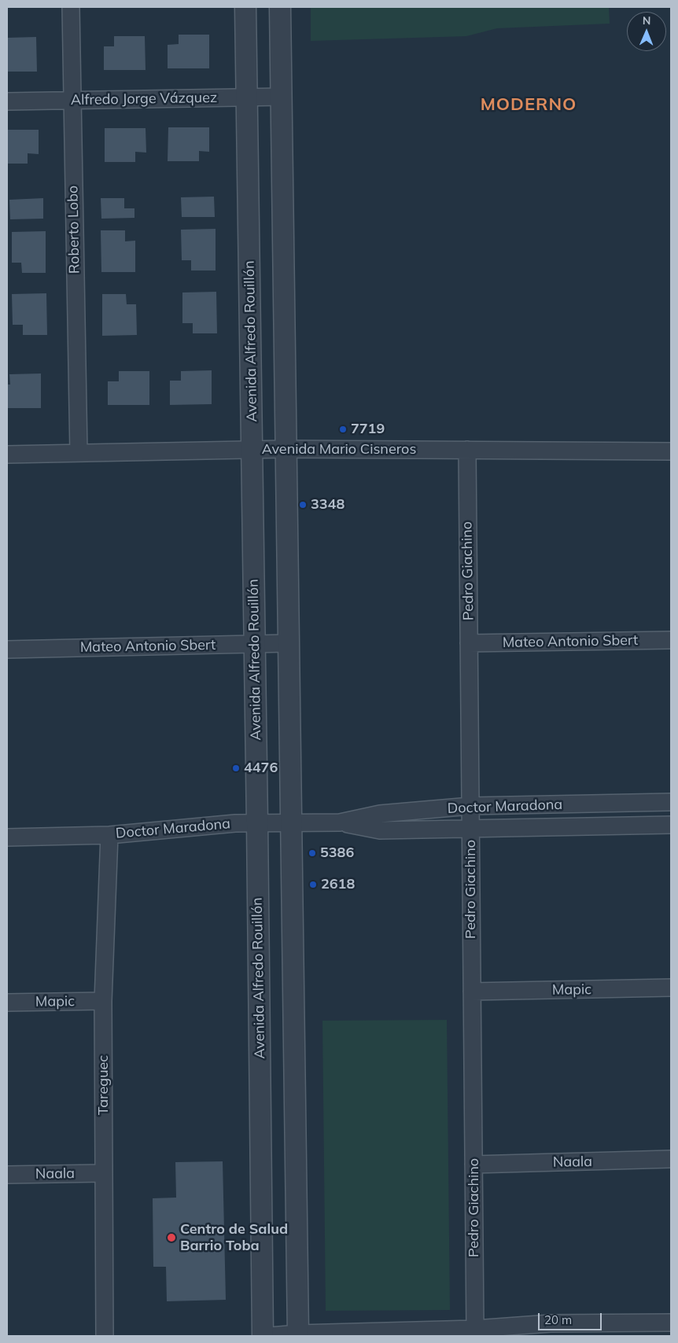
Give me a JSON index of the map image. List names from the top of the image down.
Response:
{
  "streets": {
    "street": [
      "Alfredo Jorge Vázquez",
      "Roberto Lobo",
      "Avenida Alfredo Rouillón",
      "Avenida Mario Cisneros",
      "Pedro Giachino",
      "Mateo Antonio Sbert",
      "Doctor Maradona",
      "Mapic",
      "Tareguec",
      "Naala"
    ]
  },
  "crossings": [
    ["Alfredo Jorge Vázquez", "Roberto Lobo"],
    ["Alfredo Jorge Vázquez", "Avenida Alfredo Rouillón"],
    ["Roberto Lobo", "Avenida Mario Cisneros"],
    ["Avenida Alfredo Rouillón", "Avenida Mario Cisneros"],
    ["Avenida Alfredo Rouillón", "Mateo Antonio Sbert"],
    ["Avenida Alfredo Rouillón", "Doctor Maradona"],
    ["Avenida Mario Cisneros", "Pedro Giachino"],
    ["Pedro Giachino", "Mateo Antonio Sbert"],
    ["Pedro Giachino", "Doctor Maradona"],
    ["Pedro Giachino", "Mapic"],
    ["Pedro Giachino", "Naala"],
    ["Doctor Maradona", "Tareguec"],
    ["Mapic", "Tareguec"],
    ["Tareguec", "Naala"]
  ],
  "districts": ["MODERNO"],
  "places": [
    "7719",
    "3348",
    "4476",
    "5386",
    "2618",
    "Centro de Salud Barrio Toba"
  ],
  "scale_bar": "20 m",
  "north": "top"
}
